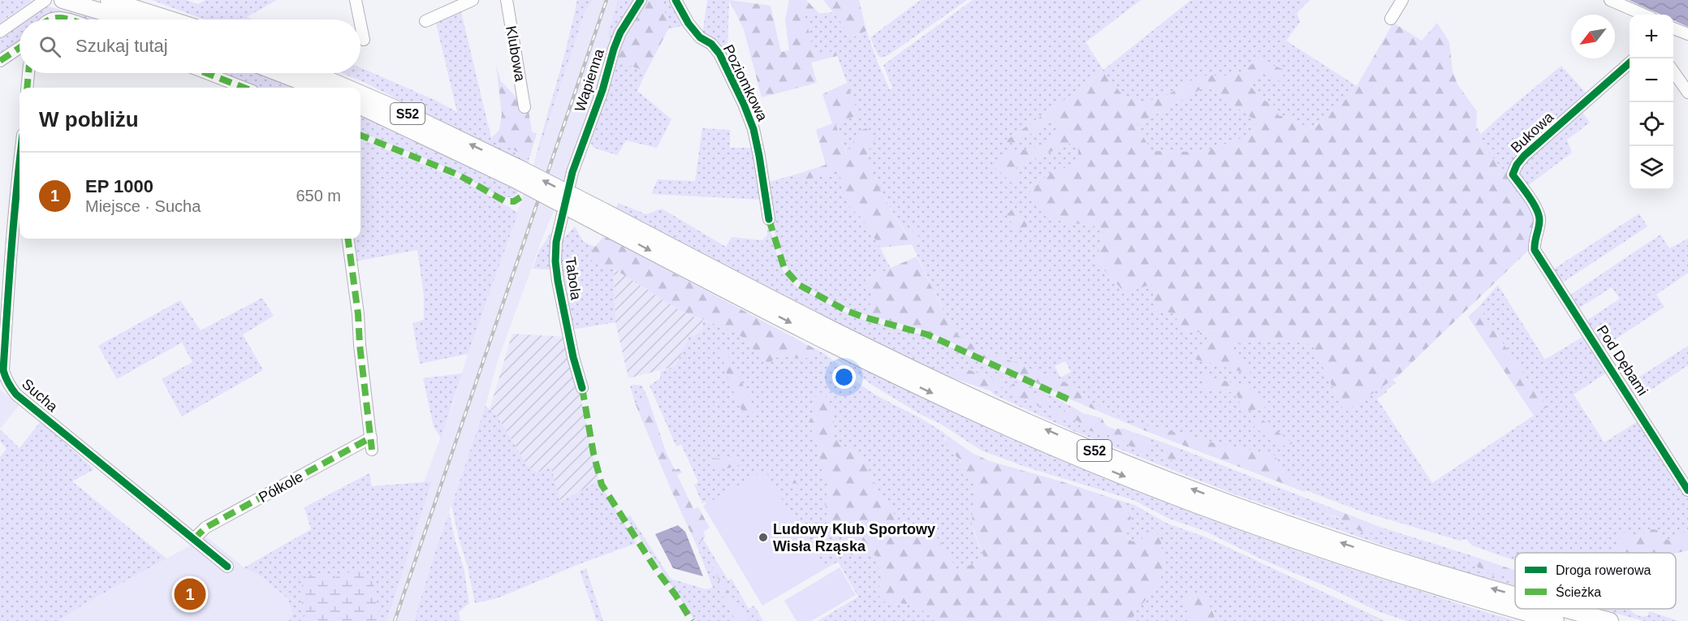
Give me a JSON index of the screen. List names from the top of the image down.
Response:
{
  "streets": {
    "highway": ["S52"],
    "street": [
      "Klubowa",
      "Wapienna",
      "Poziomkowa",
      "Bukowa",
      "Tabola",
      "Pod Dębami",
      "Sucha",
      "Półkole"
    ]
  },
  "crossings": [
    ["Wapienna", "Tabola"],
    ["Bukowa", "Pod Dębami"],
    ["Sucha", "Półkole"]
  ],
  "places": ["Ludowy Klub Sportowy Wisła Rząska"],
  "legend": ["Droga rowerowa", "Ścieżka"],
  "north": "bottom left",
  "page": {
    "map_buttons": ["+", "−"],
    "search": "Szukaj tutaj",
    "heading": "W pobliżu",
    "list": [
      {
        "mark": "1",
        "name": "EP 1000",
        "note": "Miejsce · Sucha",
        "value": "650 m"
      }
    ],
    "pins": "1"
  }
}
